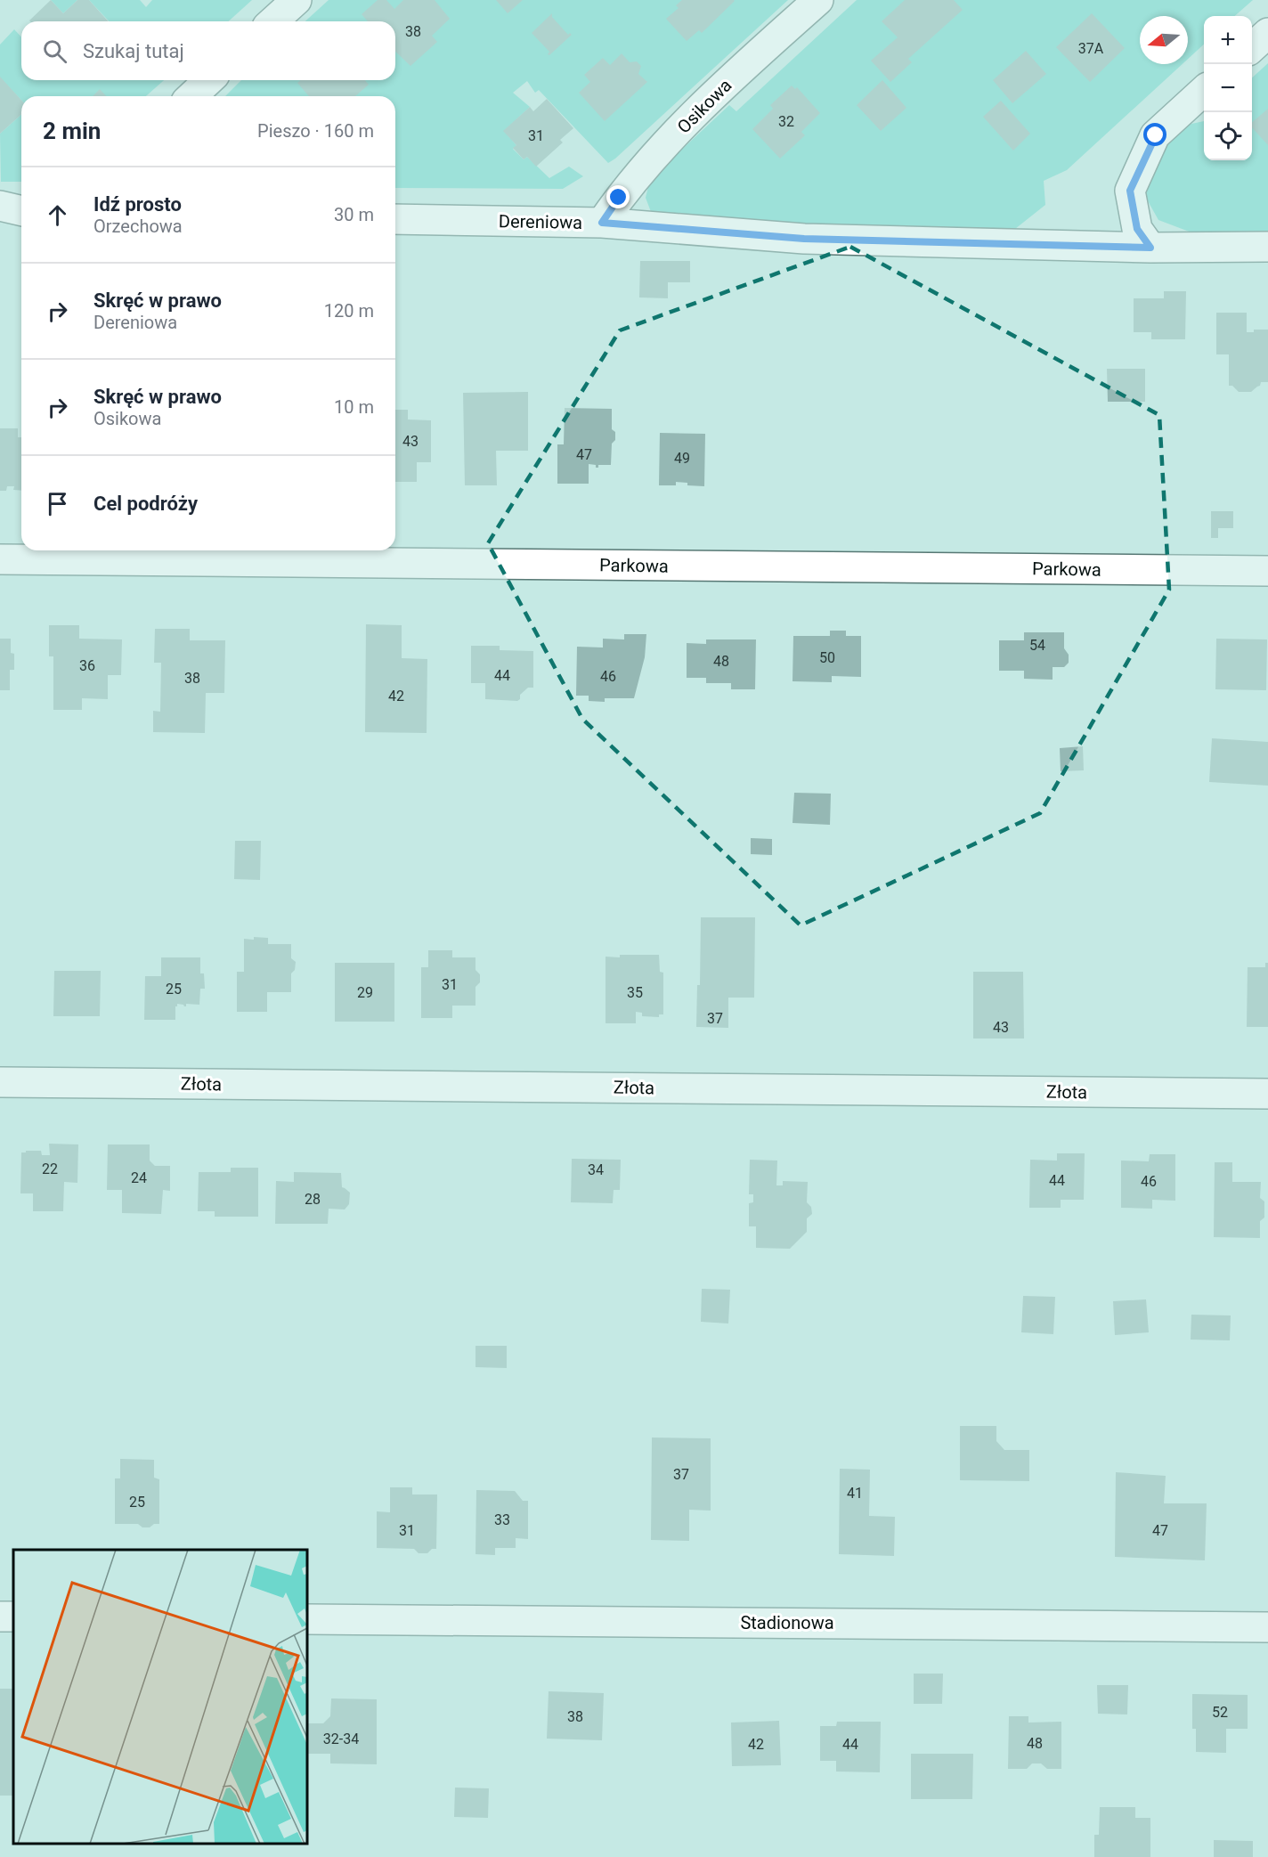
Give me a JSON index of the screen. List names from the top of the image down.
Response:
{
  "streets": {
    "street": [
      "Osikowa",
      "Dereniowa",
      "Parkowa",
      "Złota",
      "Stadionowa"
    ]
  },
  "crossings": [
    ["Osikowa", "Dereniowa"]
  ],
  "house_numbers": [
    "38",
    "37A",
    "32",
    "31",
    "43",
    "47",
    "49",
    "54",
    "50",
    "48",
    "36",
    "44",
    "46",
    "38",
    "42",
    "31",
    "25",
    "29",
    "35",
    "37",
    "43",
    "22",
    "34",
    "24",
    "44",
    "46",
    "28",
    "37",
    "41",
    "25",
    "33",
    "31",
    "47",
    "52",
    "38",
    "32-34",
    "48",
    "42",
    "44"
  ],
  "north": "left",
  "page": {
    "map_buttons": ["+", "−"],
    "search": "Szukaj tutaj",
    "heading": ["2 min", "Pieszo · 160 m"],
    "list": [
      ["Idź prosto", "Orzechowa", "30 m"],
      ["Skręć w prawo", "Dereniowa", "120 m"],
      ["Skręć w prawo", "Osikowa", "10 m"],
      "Cel podróży"
    ]
  }
}
